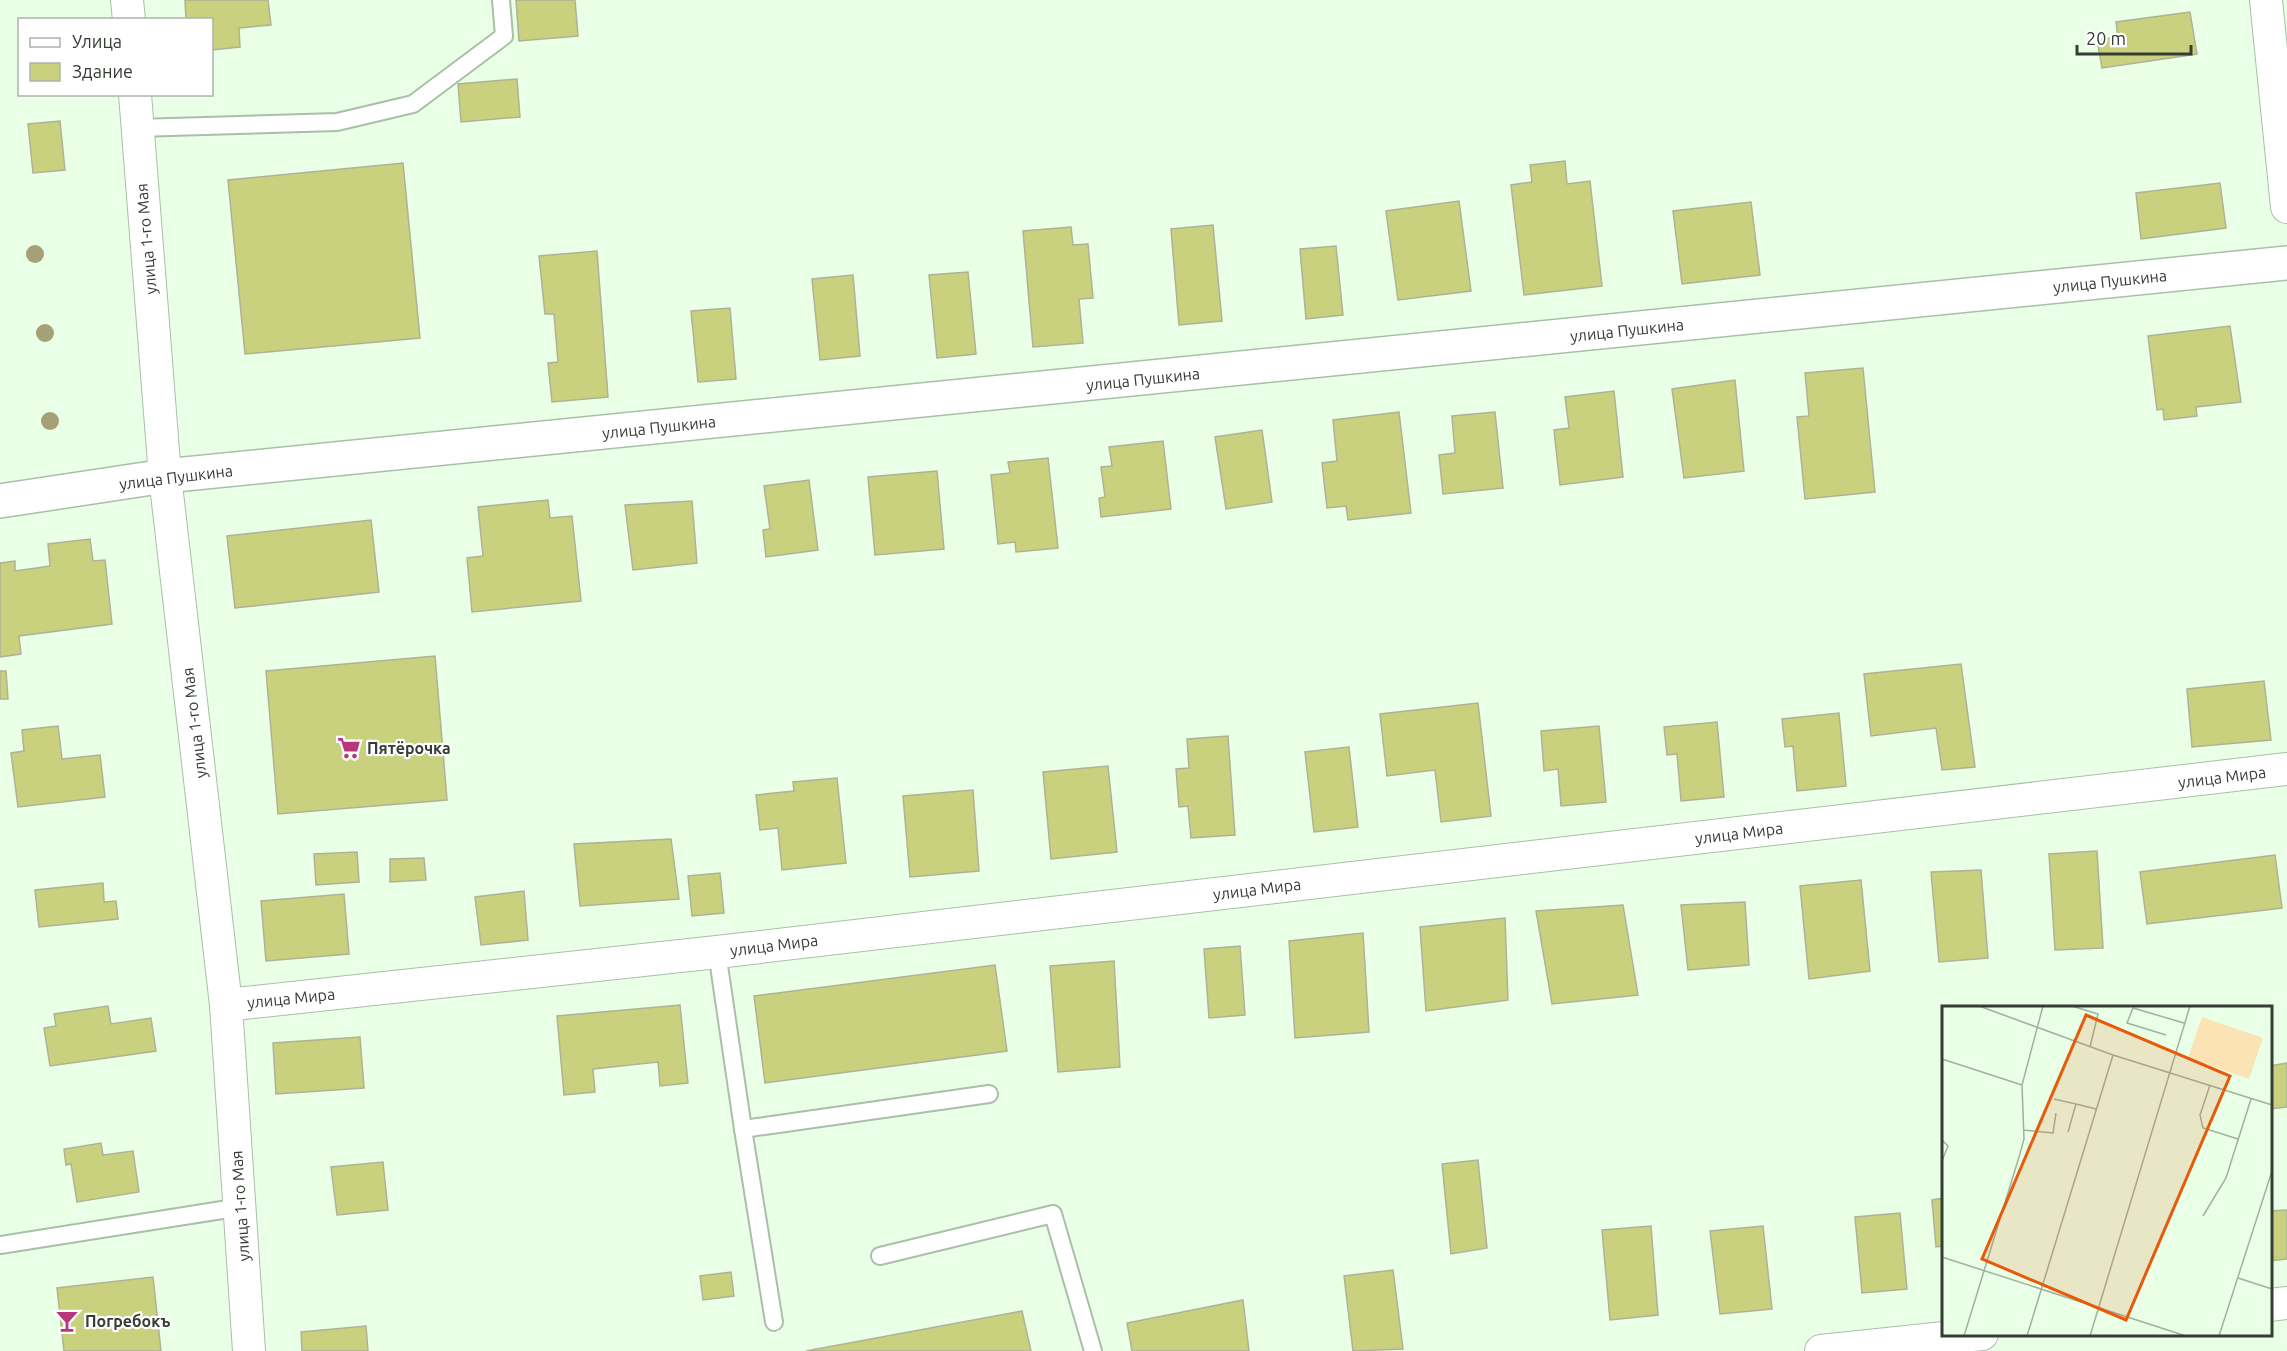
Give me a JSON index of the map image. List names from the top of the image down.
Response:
{
  "streets": {
    "main road": ["улица Пушкина"],
    "street": ["улица 1-го Мая", "улица Мира"]
  },
  "crossings": [
    ["улица 1-го Мая", "улица Пушкина"],
    ["улица 1-го Мая", "улица Мира"]
  ],
  "places": {
    "supermarket": ["Пятёрочка"],
    "bar": ["Погребокъ"]
  },
  "legend": ["Улица", "Здание"],
  "scale_bar": "20 m"
}
